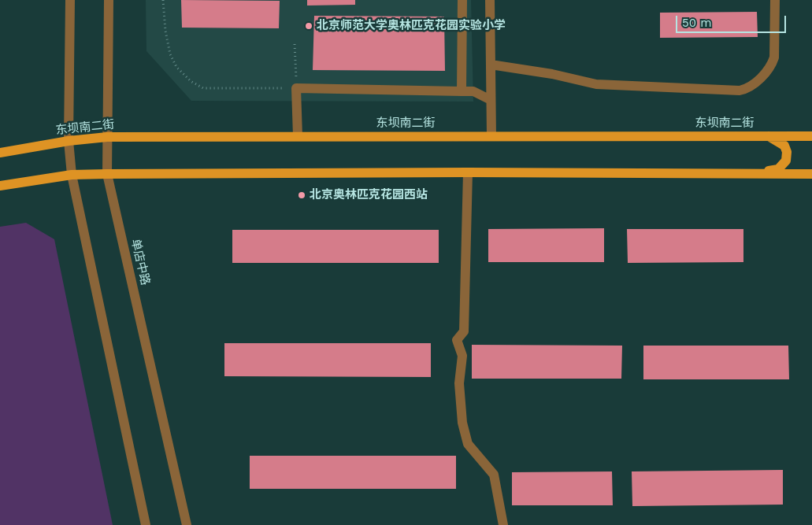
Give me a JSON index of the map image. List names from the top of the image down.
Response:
{
  "streets": {
    "main road": ["东坝南二街"],
    "street": ["单店中路"]
  },
  "crossings": [
    ["东坝南二街", "单店中路"]
  ],
  "places": ["北京师范大学奥林匹克花园实验小学", "北京奥林匹克花园西站"],
  "scale_bar": "50 m"
}
